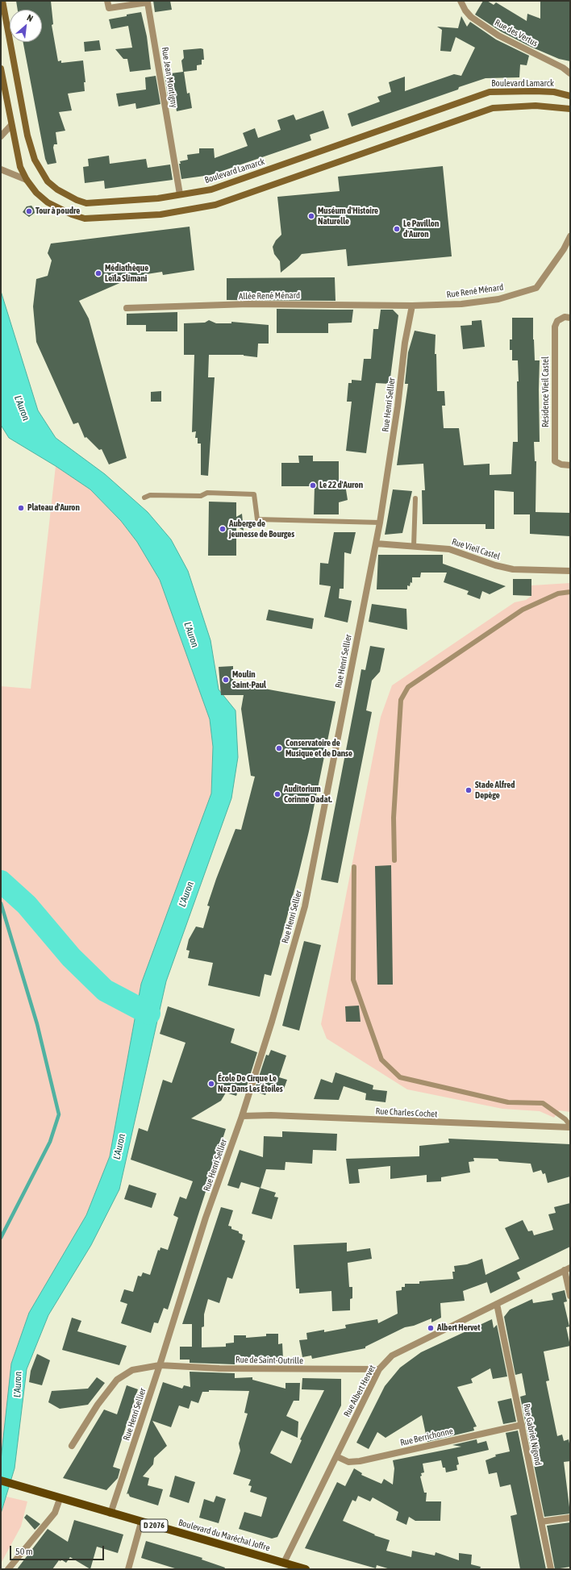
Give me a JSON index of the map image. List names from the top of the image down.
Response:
{
  "streets": {
    "main road": ["Boulevard Lamarck", "D 2076", "Boulevard du Maréchal Joffre"],
    "street": [
      "Rue des Vertus",
      "Rue Jean Montigny",
      "Rue René Ménard",
      "Allée René Ménard",
      "Résidence Vieil Castel",
      "Rue Henri Sellier",
      "Rue Vieil Castel",
      "Rue Charles Cochet",
      "Rue de Saint-Outrille",
      "Rue Albert Hervet",
      "Rue Gabriel Nigond",
      "Rue Berrichonne"
    ]
  },
  "crossings": [
    ["Rue Jean Montigny", "Boulevard Lamarck"],
    ["Rue René Ménard", "Allée René Ménard"],
    ["Rue René Ménard", "Rue Henri Sellier"],
    ["Allée René Ménard", "Rue Henri Sellier"],
    ["Rue Henri Sellier", "Rue Vieil Castel"],
    ["Rue Henri Sellier", "Rue Charles Cochet"],
    ["Rue Henri Sellier", "Rue de Saint-Outrille"],
    ["Rue Henri Sellier", "Boulevard du Maréchal Joffre"],
    ["Rue de Saint-Outrille", "Rue Albert Hervet"],
    ["Rue Albert Hervet", "Rue Gabriel Nigond"],
    ["Rue Albert Hervet", "Rue Berrichonne"],
    ["Rue Albert Hervet", "Boulevard du Maréchal Joffre"],
    ["Rue Gabriel Nigond", "Rue Berrichonne"]
  ],
  "water": ["L'Auron"],
  "places": [
    "Tour à poudre",
    "Muséum d'Histoire Naturelle",
    "Le Pavillon d'Auron",
    "Médiathèque Leïla Slimani",
    "Le 22 d'Auron",
    "Plateau d'Auron",
    "Auberge de jeunesse de Bourges",
    "Moulin Saint-Paul",
    "Conservatoire de Musique et de Danse",
    "Stade Alfred Depège",
    "Auditorium Corinne Dadat.",
    "École De Cirque Le Nez Dans Les Étoiles",
    "Albert Hervet"
  ],
  "scale_bar": "50 m",
  "north": "top right"
}
